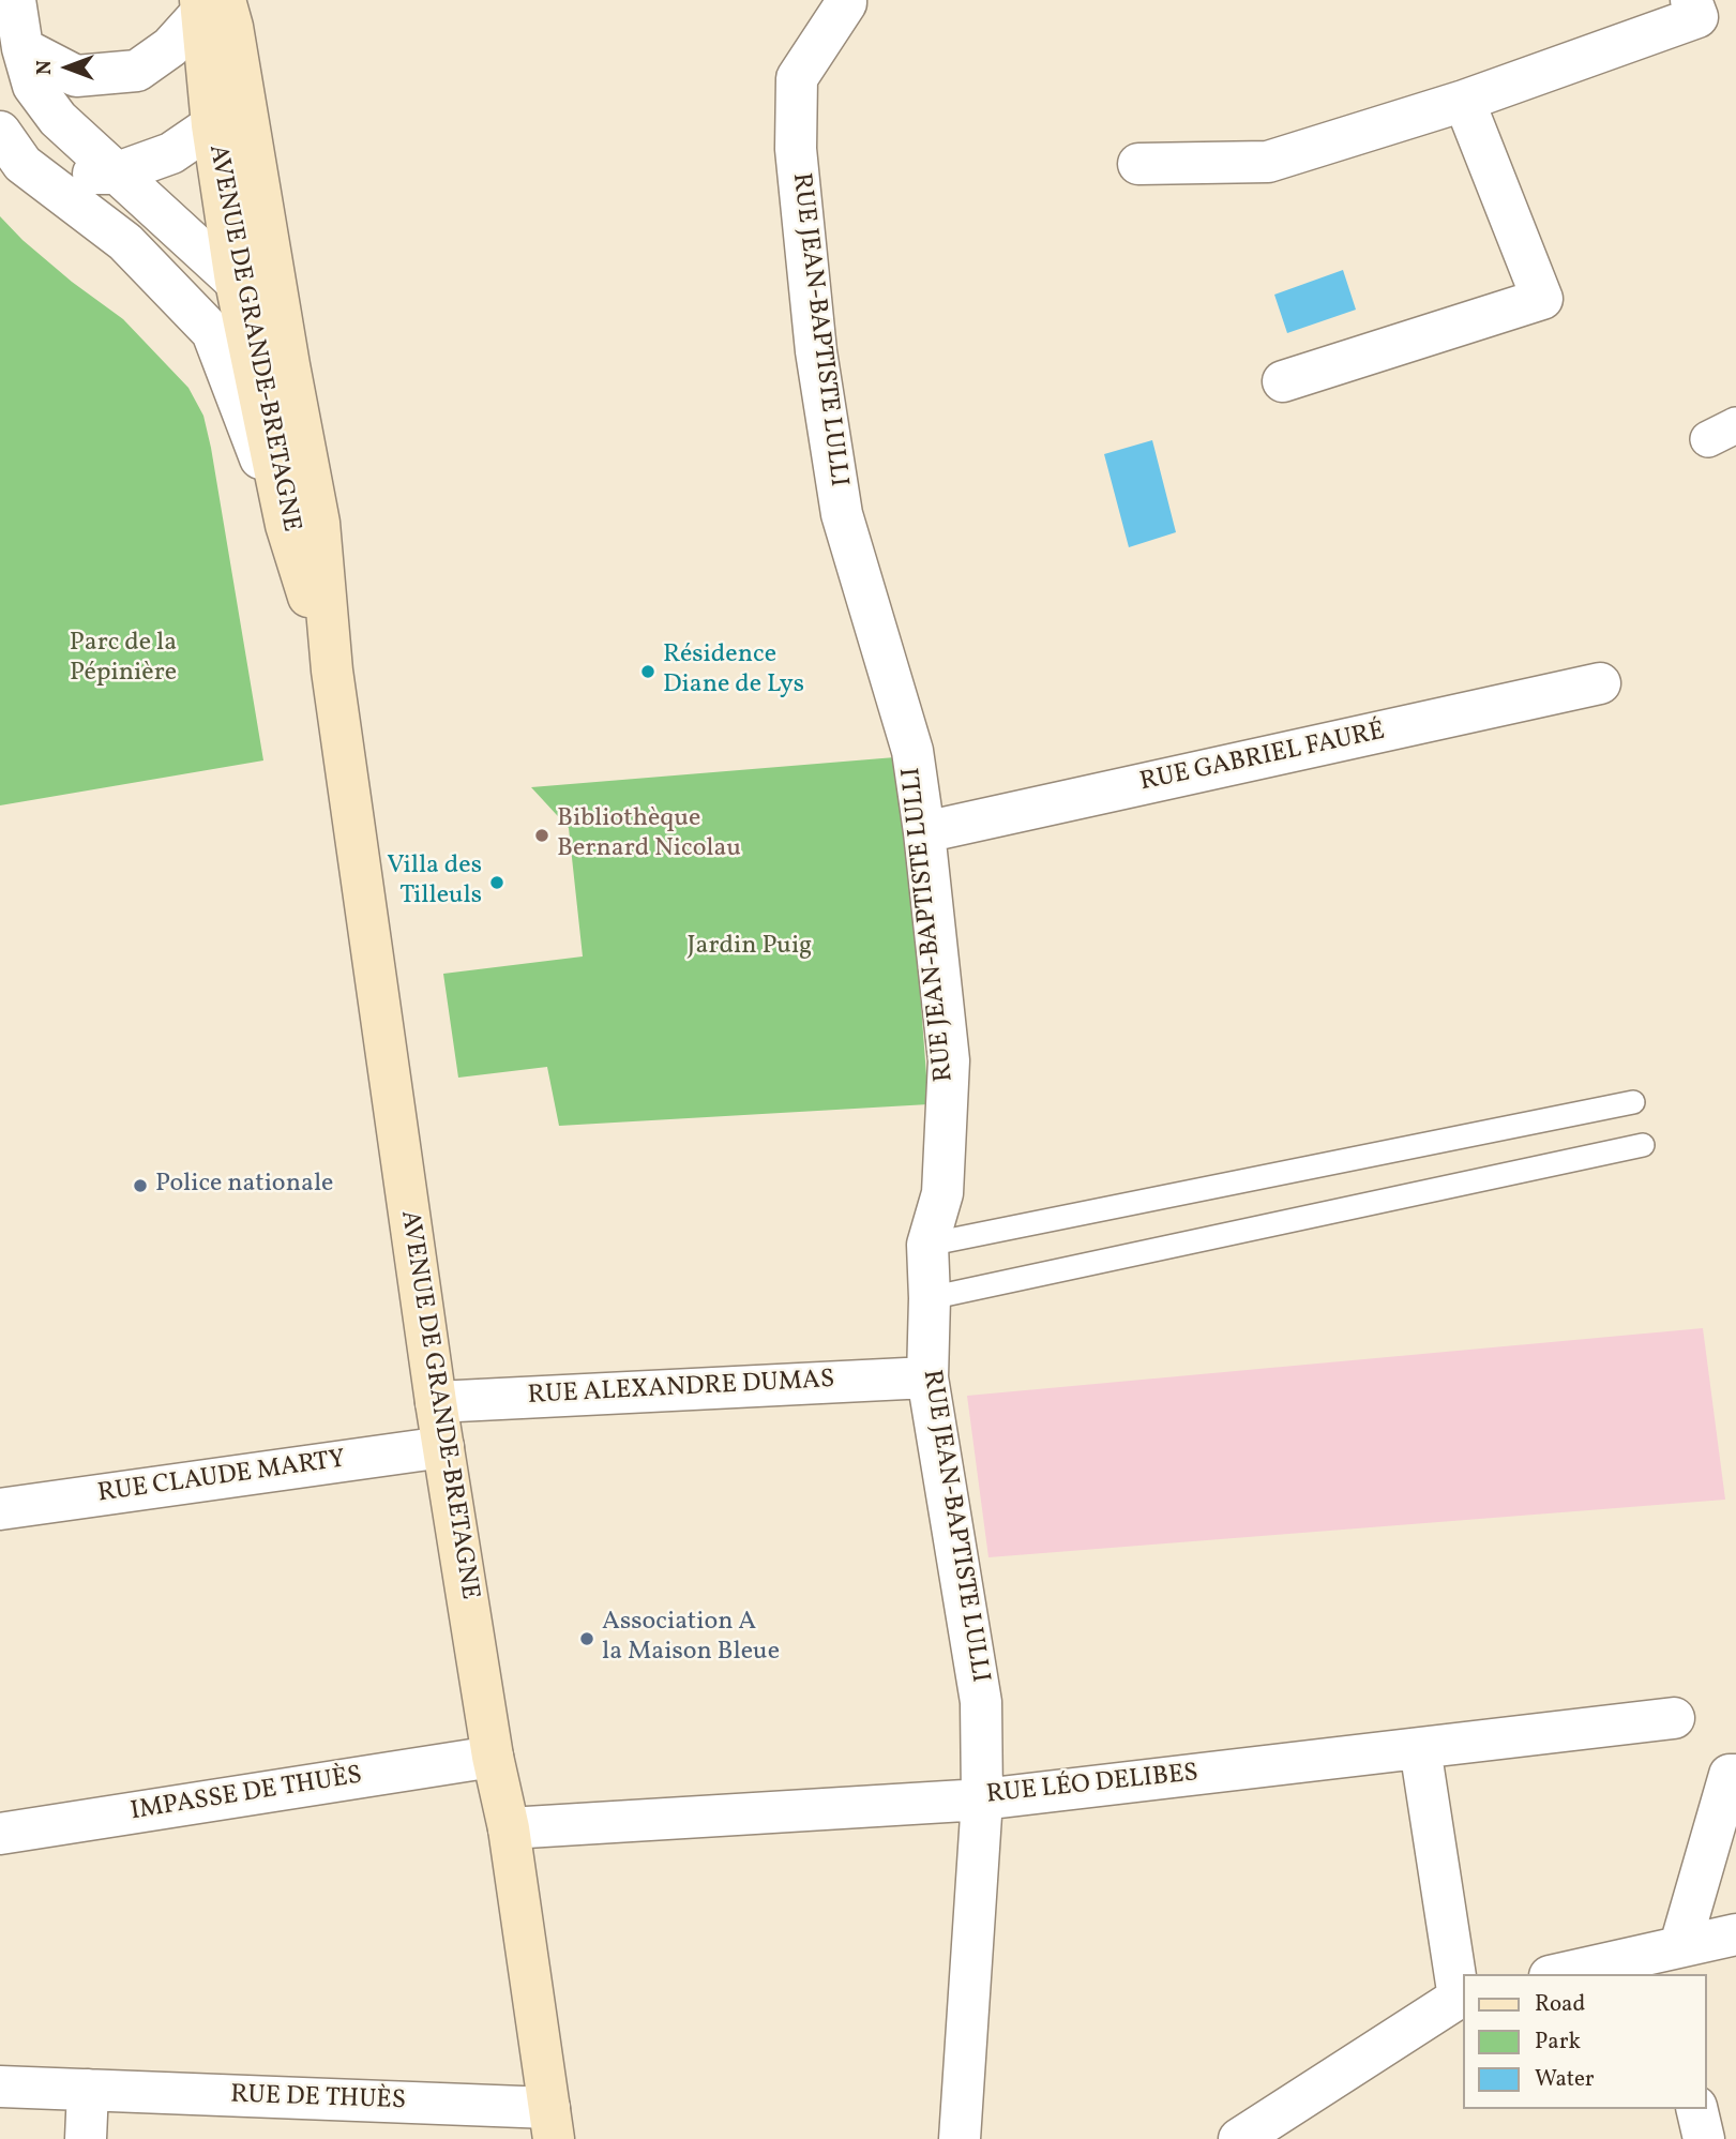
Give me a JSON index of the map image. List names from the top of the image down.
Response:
{
  "streets": {
    "main road": ["AVENUE DE GRANDE-BRETAGNE"],
    "street": [
      "RUE JEAN-BAPTISTE LULLI",
      "RUE GABRIEL FAURÉ",
      "RUE ALEXANDRE DUMAS",
      "RUE CLAUDE MARTY",
      "RUE LÉO DELIBES",
      "IMPASSE DE THUÈS",
      "RUE DE THUÈS"
    ]
  },
  "crossings": [
    ["RUE JEAN-BAPTISTE LULLI", "RUE GABRIEL FAURÉ"],
    ["RUE JEAN-BAPTISTE LULLI", "RUE ALEXANDRE DUMAS"],
    ["RUE JEAN-BAPTISTE LULLI", "RUE LÉO DELIBES"],
    ["AVENUE DE GRANDE-BRETAGNE", "RUE ALEXANDRE DUMAS"],
    ["AVENUE DE GRANDE-BRETAGNE", "RUE CLAUDE MARTY"],
    ["AVENUE DE GRANDE-BRETAGNE", "RUE LÉO DELIBES"],
    ["AVENUE DE GRANDE-BRETAGNE", "IMPASSE DE THUÈS"],
    ["AVENUE DE GRANDE-BRETAGNE", "RUE DE THUÈS"]
  ],
  "parks": ["Parc de la Pépinière", "Jardin Puig"],
  "places": [
    "Résidence Diane de Lys",
    "Bibliothèque Bernard Nicolau",
    "Villa des Tilleuls",
    "Police nationale",
    "Association A la Maison Bleue"
  ],
  "legend": ["Road", "Park", "Water"],
  "north": "left"
}
